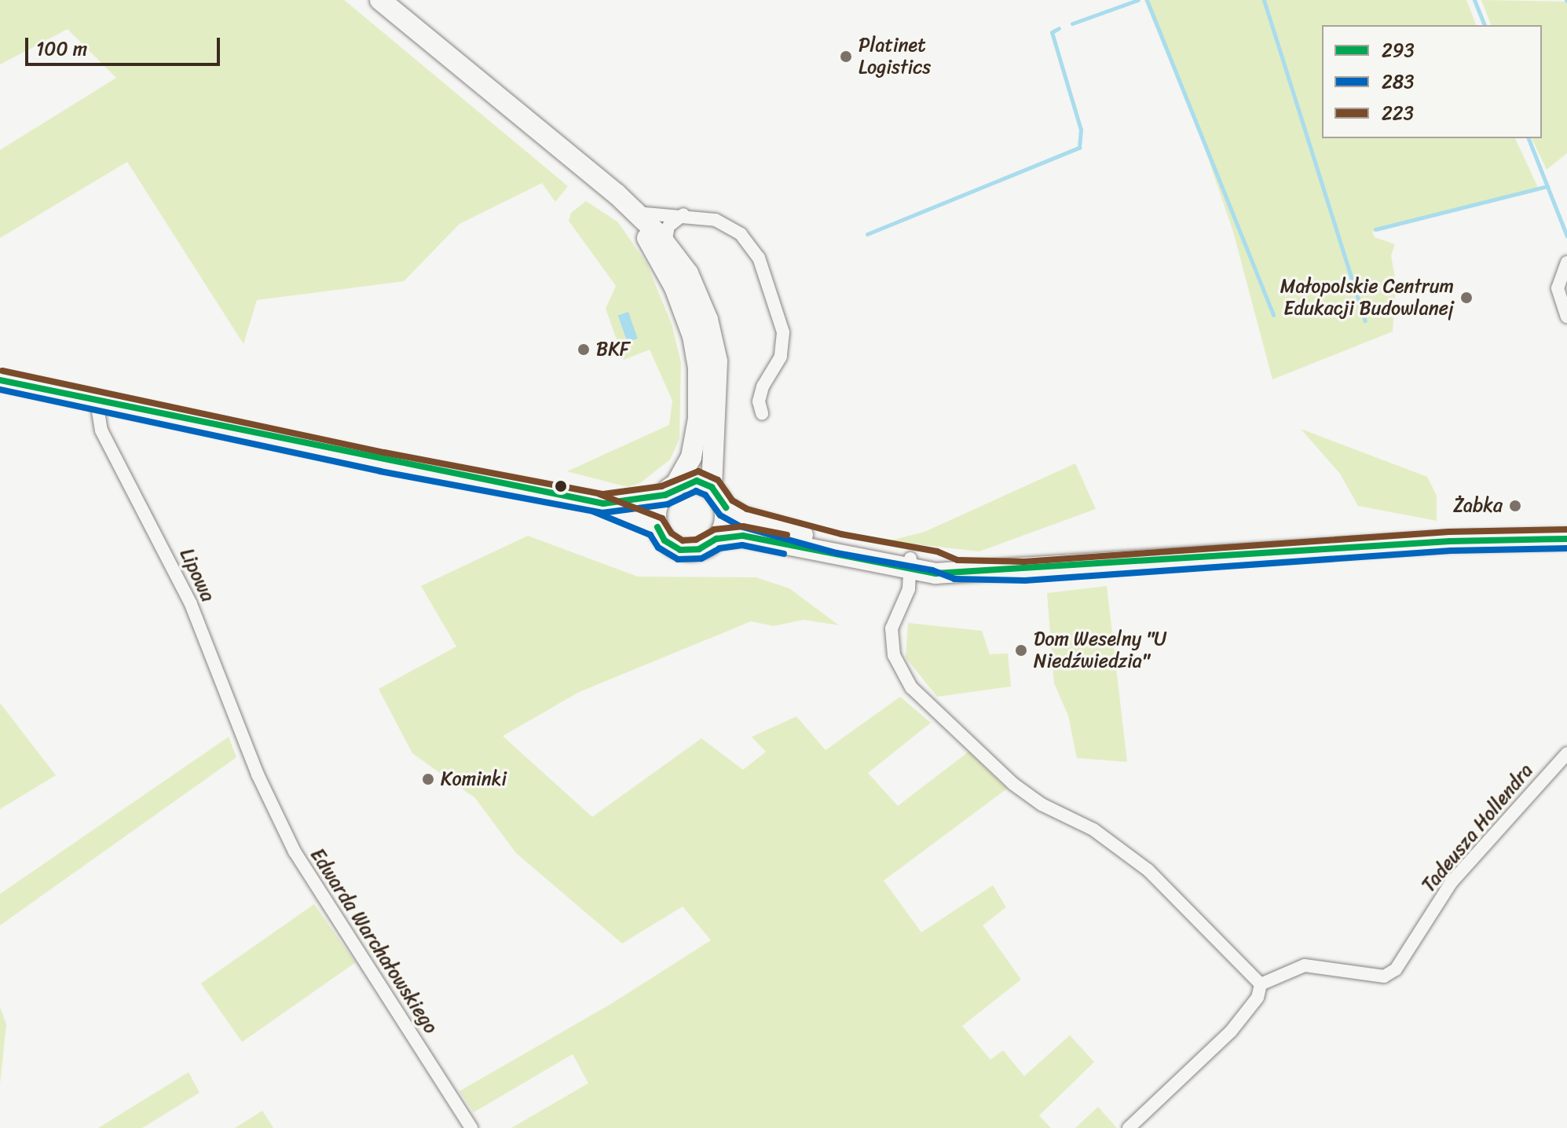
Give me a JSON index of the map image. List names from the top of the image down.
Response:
{
  "streets": {
    "street": ["Lipowa", "Tadeusza Hollendra", "Edwarda Warchałowskiego"]
  },
  "crossings": [
    ["Lipowa", "Edwarda Warchałowskiego"]
  ],
  "places": [
    "Platinet Logistics",
    "Małopolskie Centrum Edukacji Budowlanej",
    "BKF",
    "Żabka",
    "Dom Weselny \"U Niedźwiedzia\"",
    "Kominki"
  ],
  "lines": ["transit line 223", "transit line 293", "transit line 283"],
  "legend": ["293", "283", "223"],
  "scale_bar": "100 m"
}
